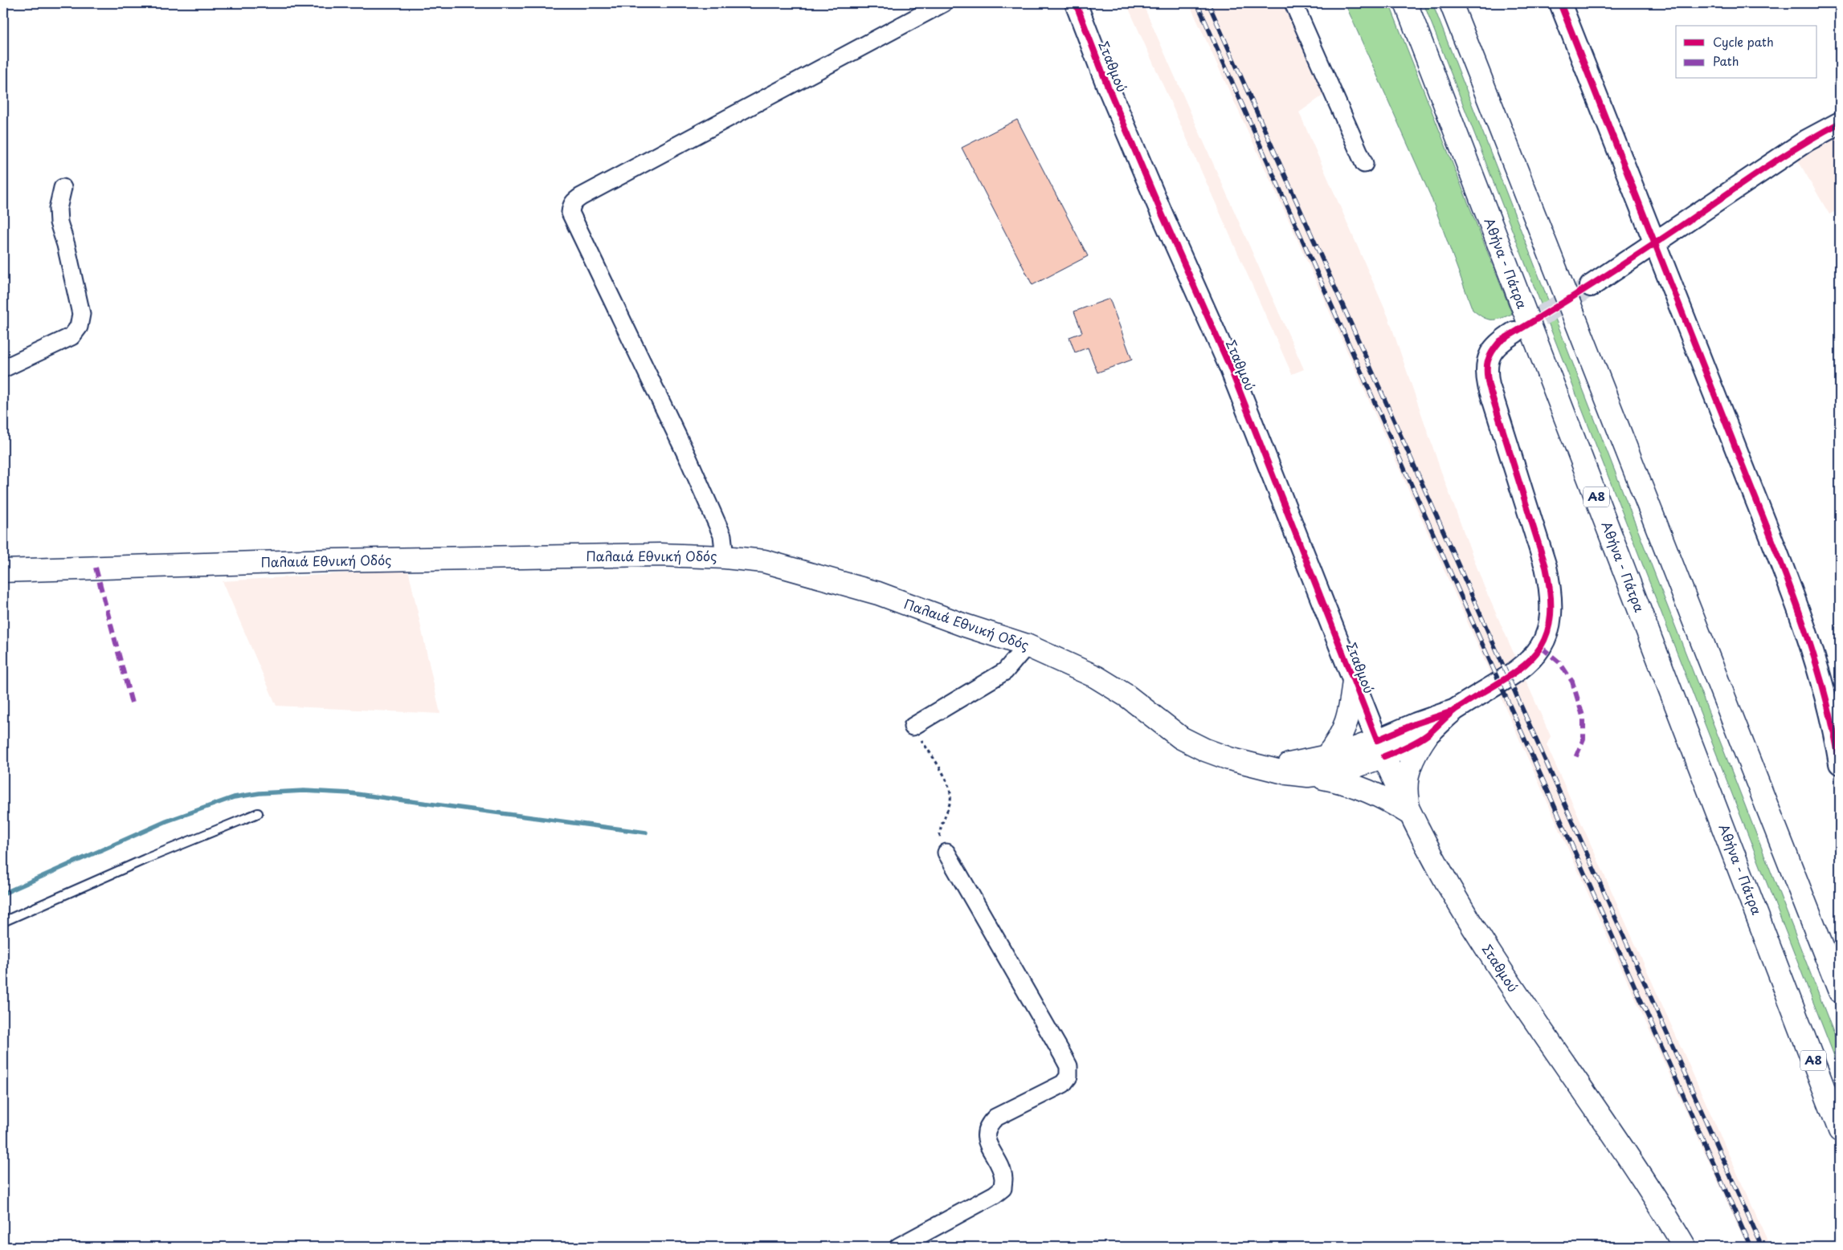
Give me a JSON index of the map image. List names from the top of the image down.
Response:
{
  "streets": {
    "main road": [
      "Σταθμού",
      "Αθήνα - Πάτρα",
      "Α8",
      "Παλαιά Εθνική Οδός"
    ]
  },
  "crossings": [
    ["Σταθμού", "Παλαιά Εθνική Οδός"]
  ],
  "legend": ["Cycle path", "Path"]
}
